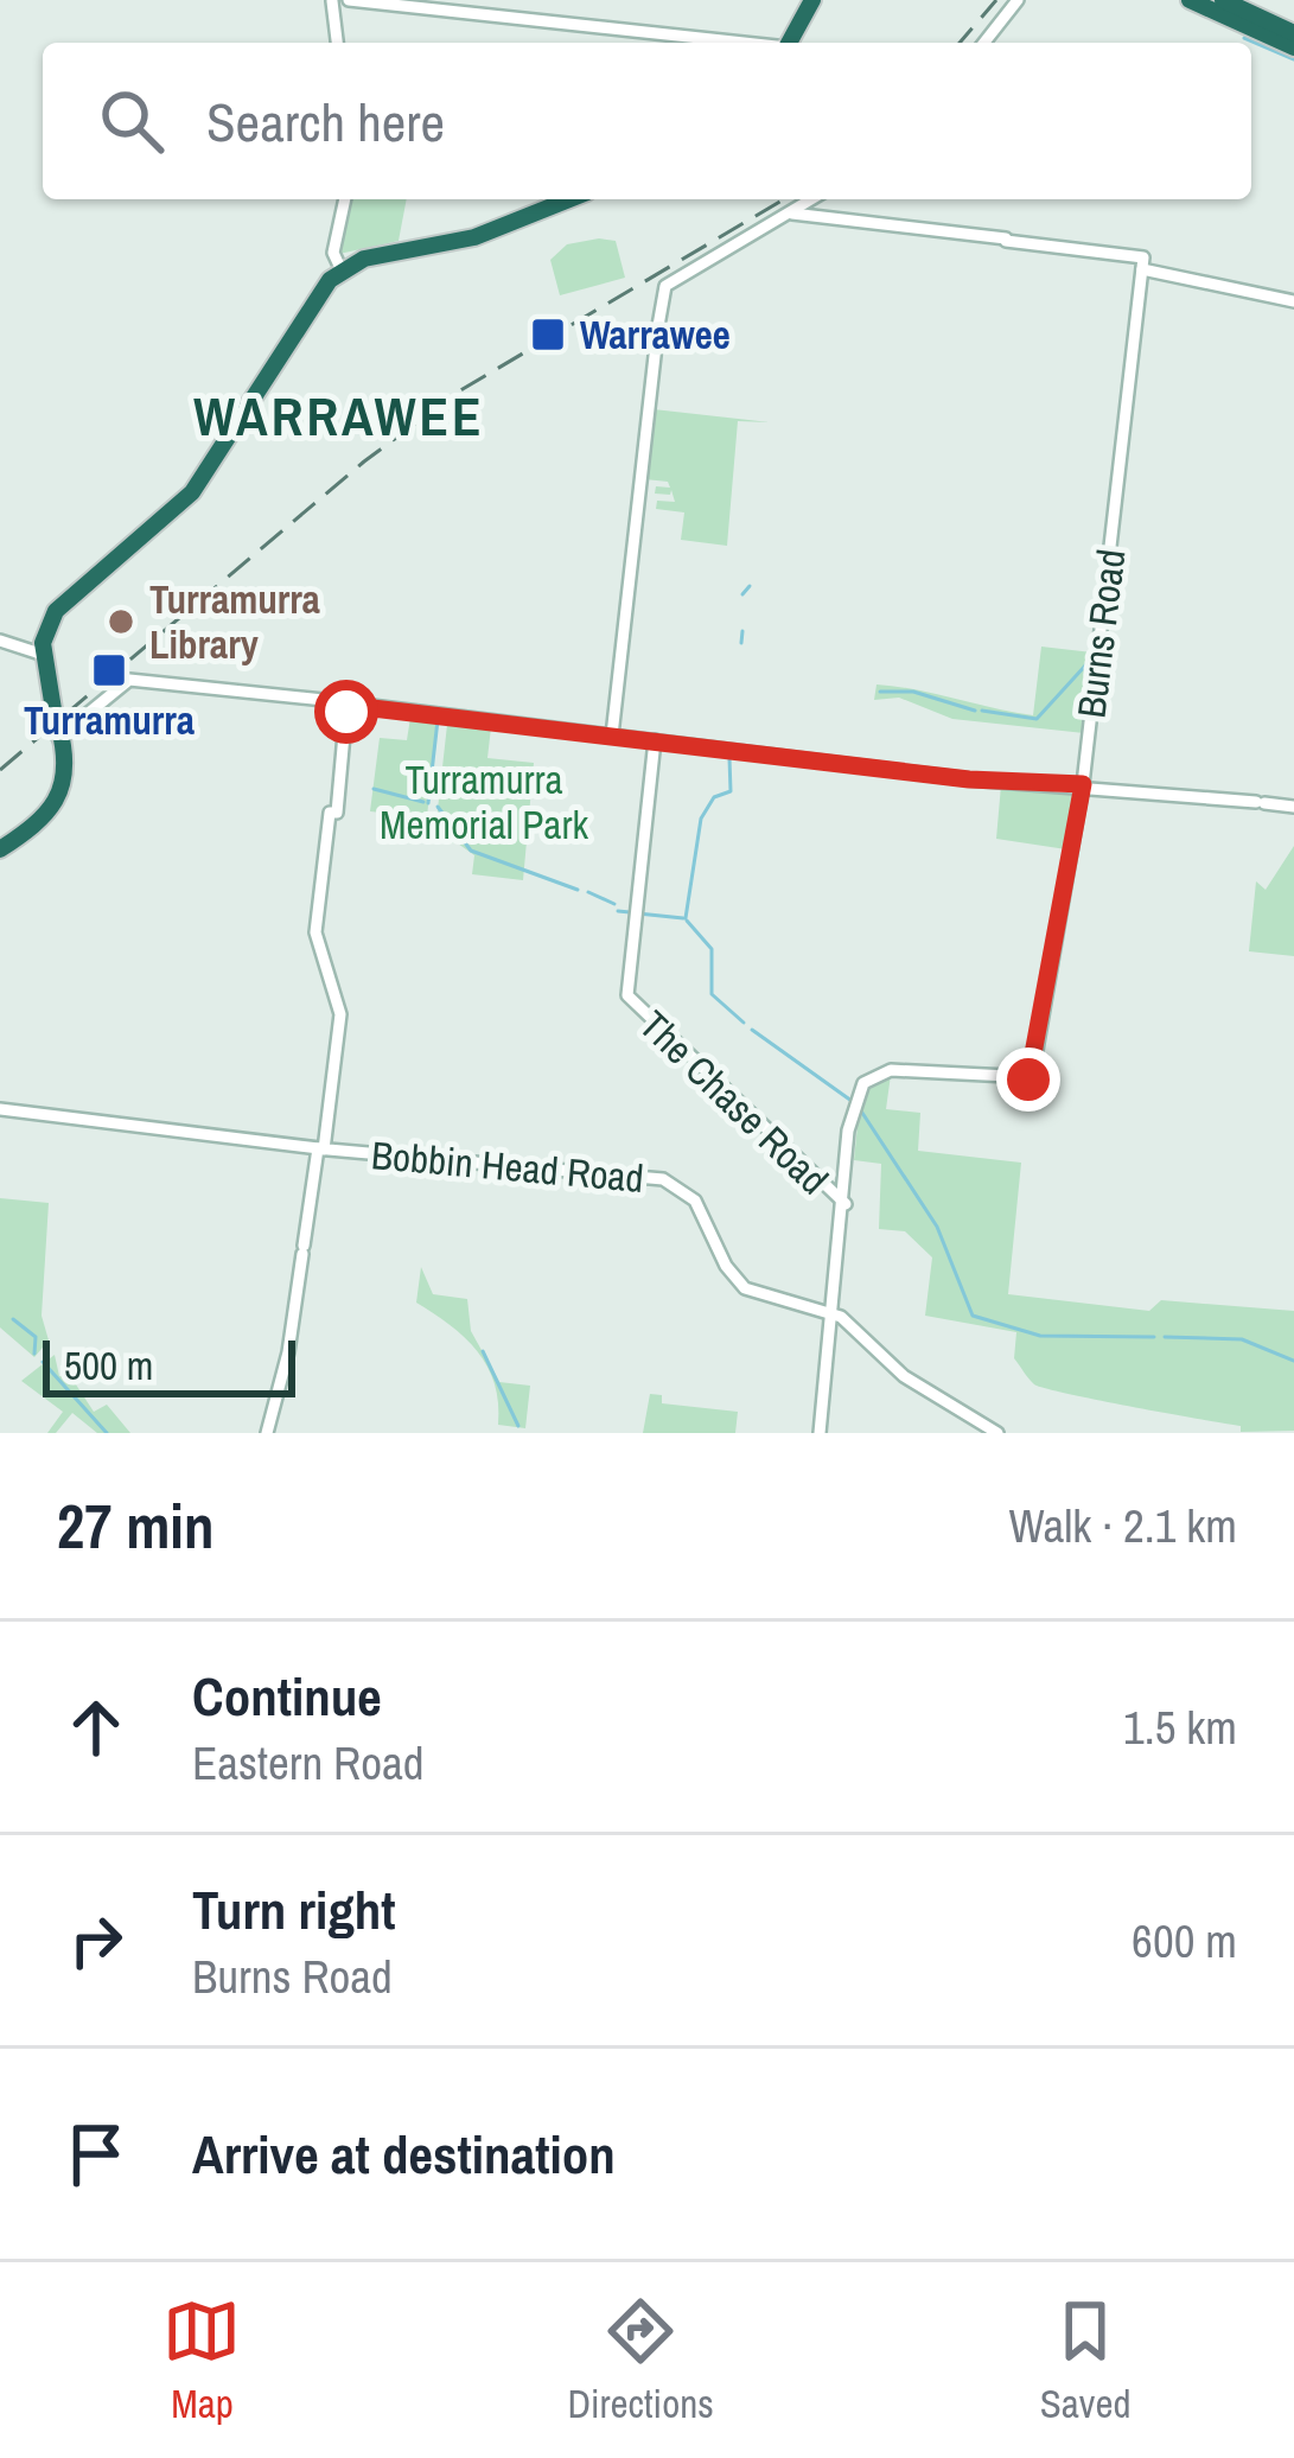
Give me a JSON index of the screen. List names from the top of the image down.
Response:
{
  "streets": {
    "street": ["Burns Road", "The Chase Road", "Bobbin Head Road"]
  },
  "crossings": [
    ["Burns Road", "The Chase Road"],
    ["Burns Road", "Bobbin Head Road"]
  ],
  "districts": ["WARRAWEE"],
  "parks": ["Turramurra Memorial Park"],
  "places": {
    "transit": ["Warrawee", "Turramurra"],
    "other": ["Turramurra Library"]
  },
  "scale_bar": "500 m",
  "page": {
    "search": "Search here",
    "scale": "500 m",
    "heading": ["27 min", "Walk · 2.1 km"],
    "list": [
      ["Continue", "Eastern Road", "1.5 km"],
      ["Turn right", "Burns Road", "600 m"],
      "Arrive at destination"
    ],
    "nav": ["Map", "Directions", "Saved"]
  }
}
